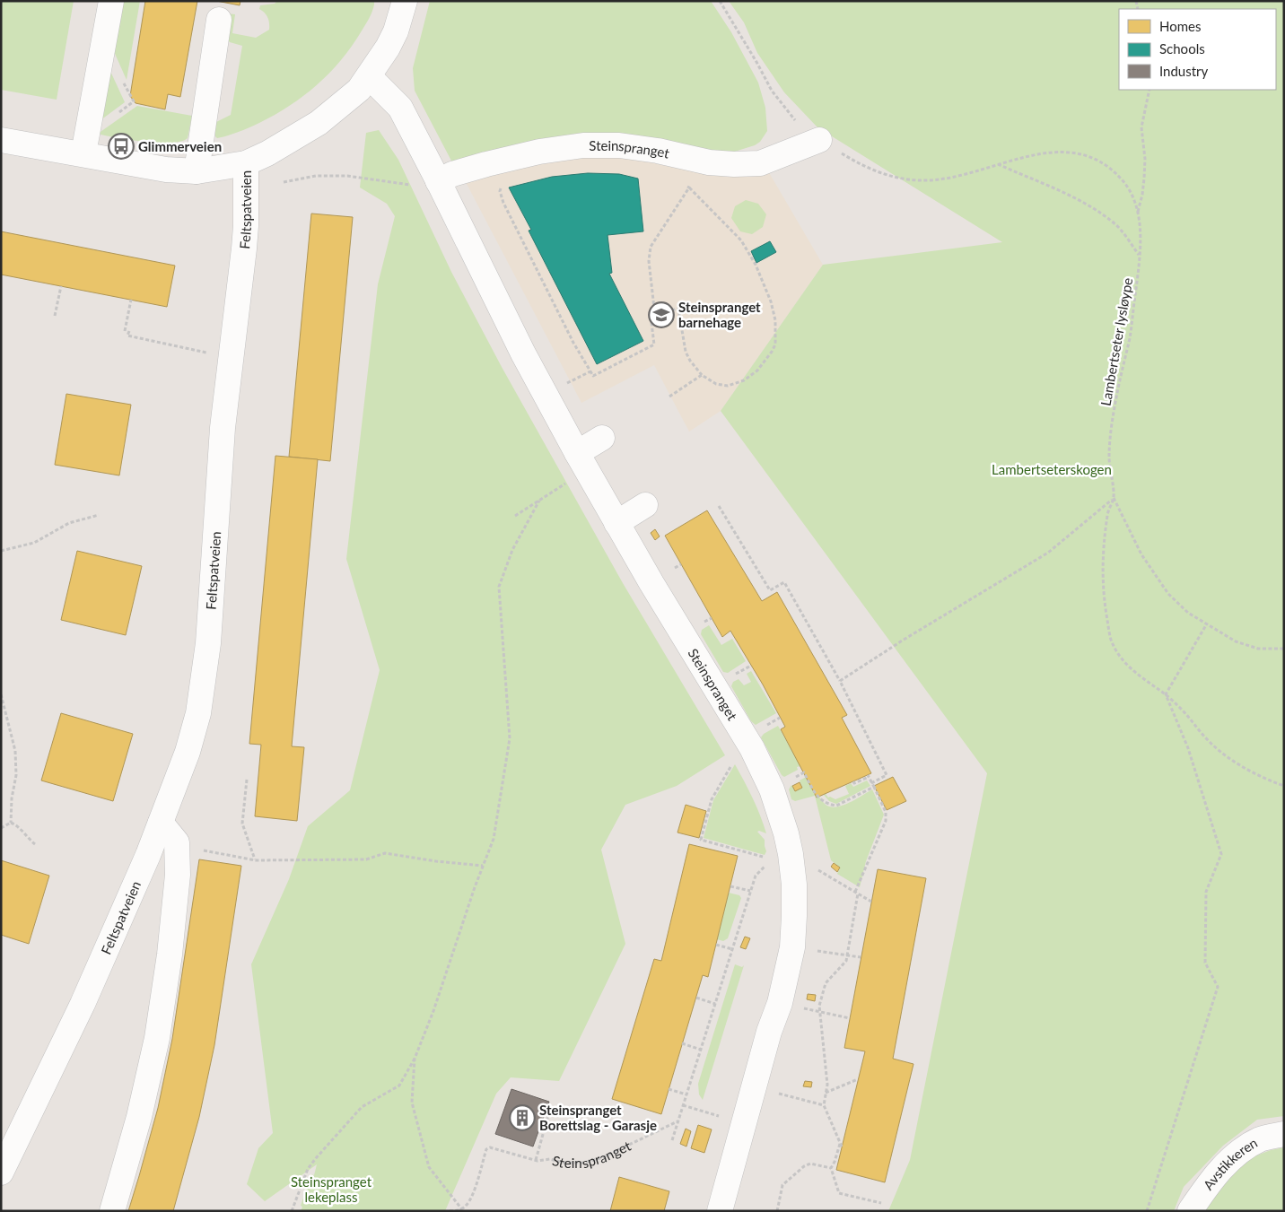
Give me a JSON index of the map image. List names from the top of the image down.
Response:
{
  "streets": {
    "street": ["Steinspranget", "Feltspatveien", "Avstikkeren"],
    "path": ["Lambertseter lysløype"]
  },
  "crossings": [
    ["Steinspranget", "Feltspatveien"],
    ["Steinspranget", "Lambertseter lysløype"]
  ],
  "parks": ["Lambertseterskogen", "Steinspranget lekeplass"],
  "places": {
    "bus stop": ["Glimmerveien"],
    "school or university": ["Steinspranget barnehage"],
    "building": ["Steinspranget Borettslag - Garasje"]
  },
  "legend": ["Homes", "Schools", "Industry"]
}
